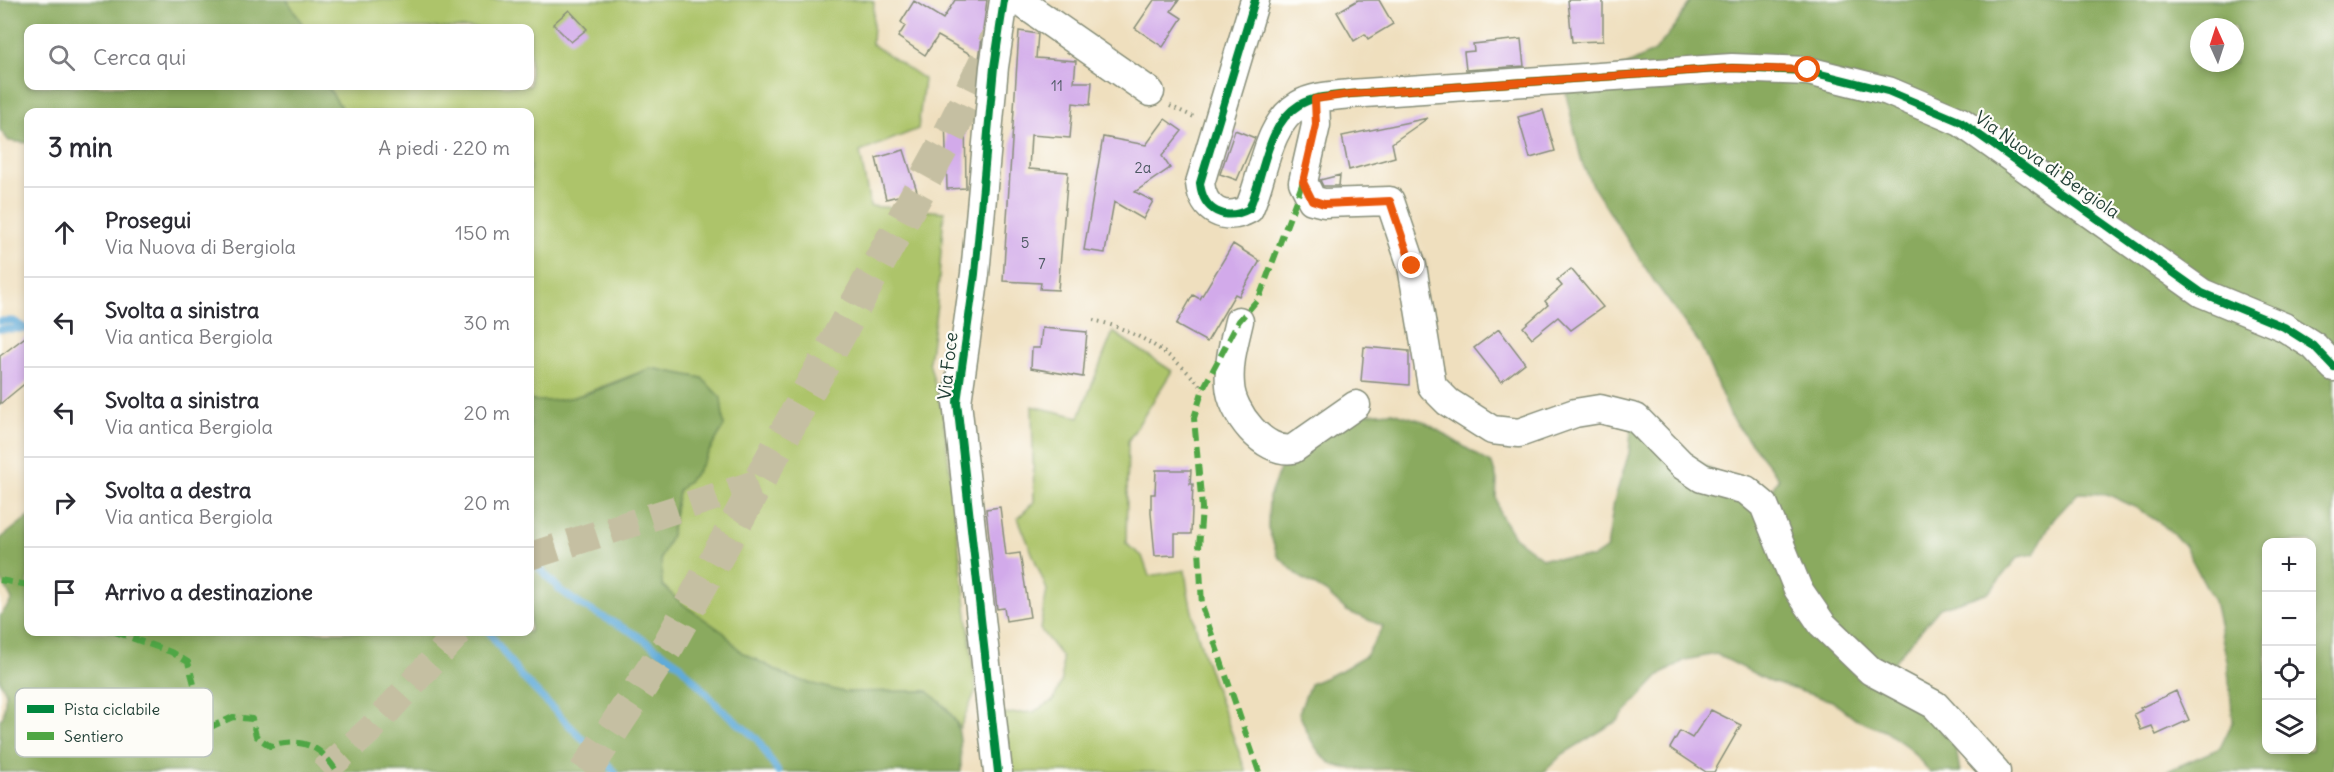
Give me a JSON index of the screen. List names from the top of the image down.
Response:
{
  "streets": {
    "street": ["Via Nuova di Bergiola", "Via Foce"]
  },
  "house_numbers": [
    "11",
    "2a",
    "5",
    "7"
  ],
  "legend": ["Pista ciclabile", "Sentiero"],
  "north": "top",
  "page": {
    "search": "Cerca qui",
    "heading": ["3 min", "A piedi · 220 m"],
    "list": [
      ["Prosegui", "Via Nuova di Bergiola", "150 m"],
      ["Svolta a sinistra", "Via antica Bergiola", "30 m"],
      ["Svolta a sinistra", "Via antica Bergiola", "20 m"],
      ["Svolta a destra", "Via antica Bergiola", "20 m"],
      "Arrivo a destinazione"
    ],
    "map_buttons": ["+", "−"]
  }
}
